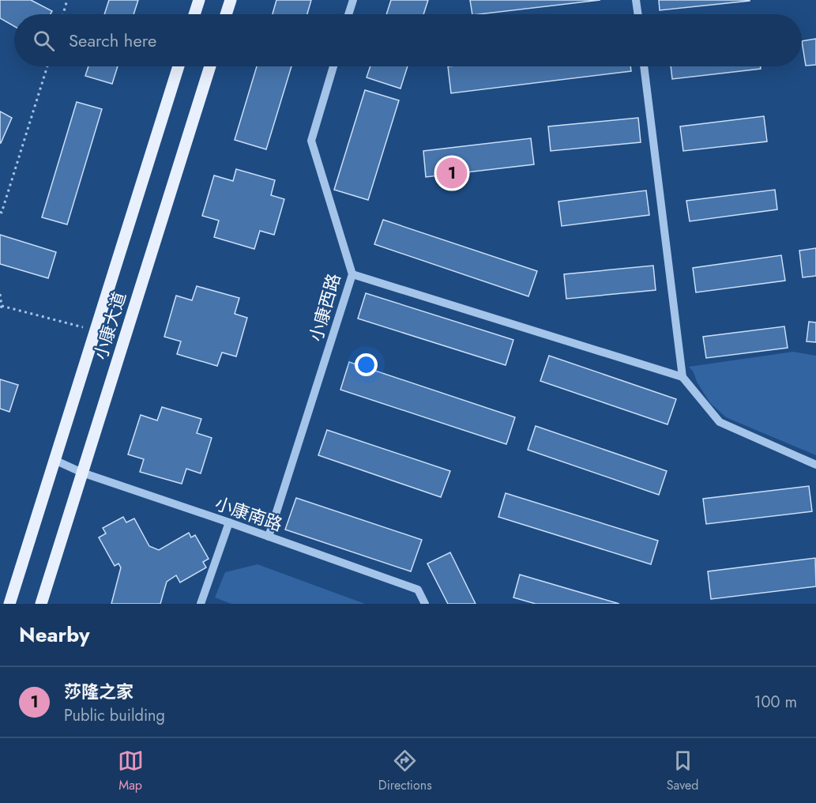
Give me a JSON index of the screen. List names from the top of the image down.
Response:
{
  "streets": {
    "main road": ["小康大道"],
    "lane": ["小康西路", "小康南路"]
  },
  "crossings": [
    ["小康西路", "小康南路"],
    ["小康大道", "小康南路"]
  ],
  "page": {
    "search": "Search here",
    "pins": "1",
    "heading": "Nearby",
    "list": [
      {
        "mark": "1",
        "name": "莎隆之家",
        "note": "Public building",
        "value": "100 m"
      }
    ],
    "nav": ["Map", "Directions", "Saved"]
  }
}
